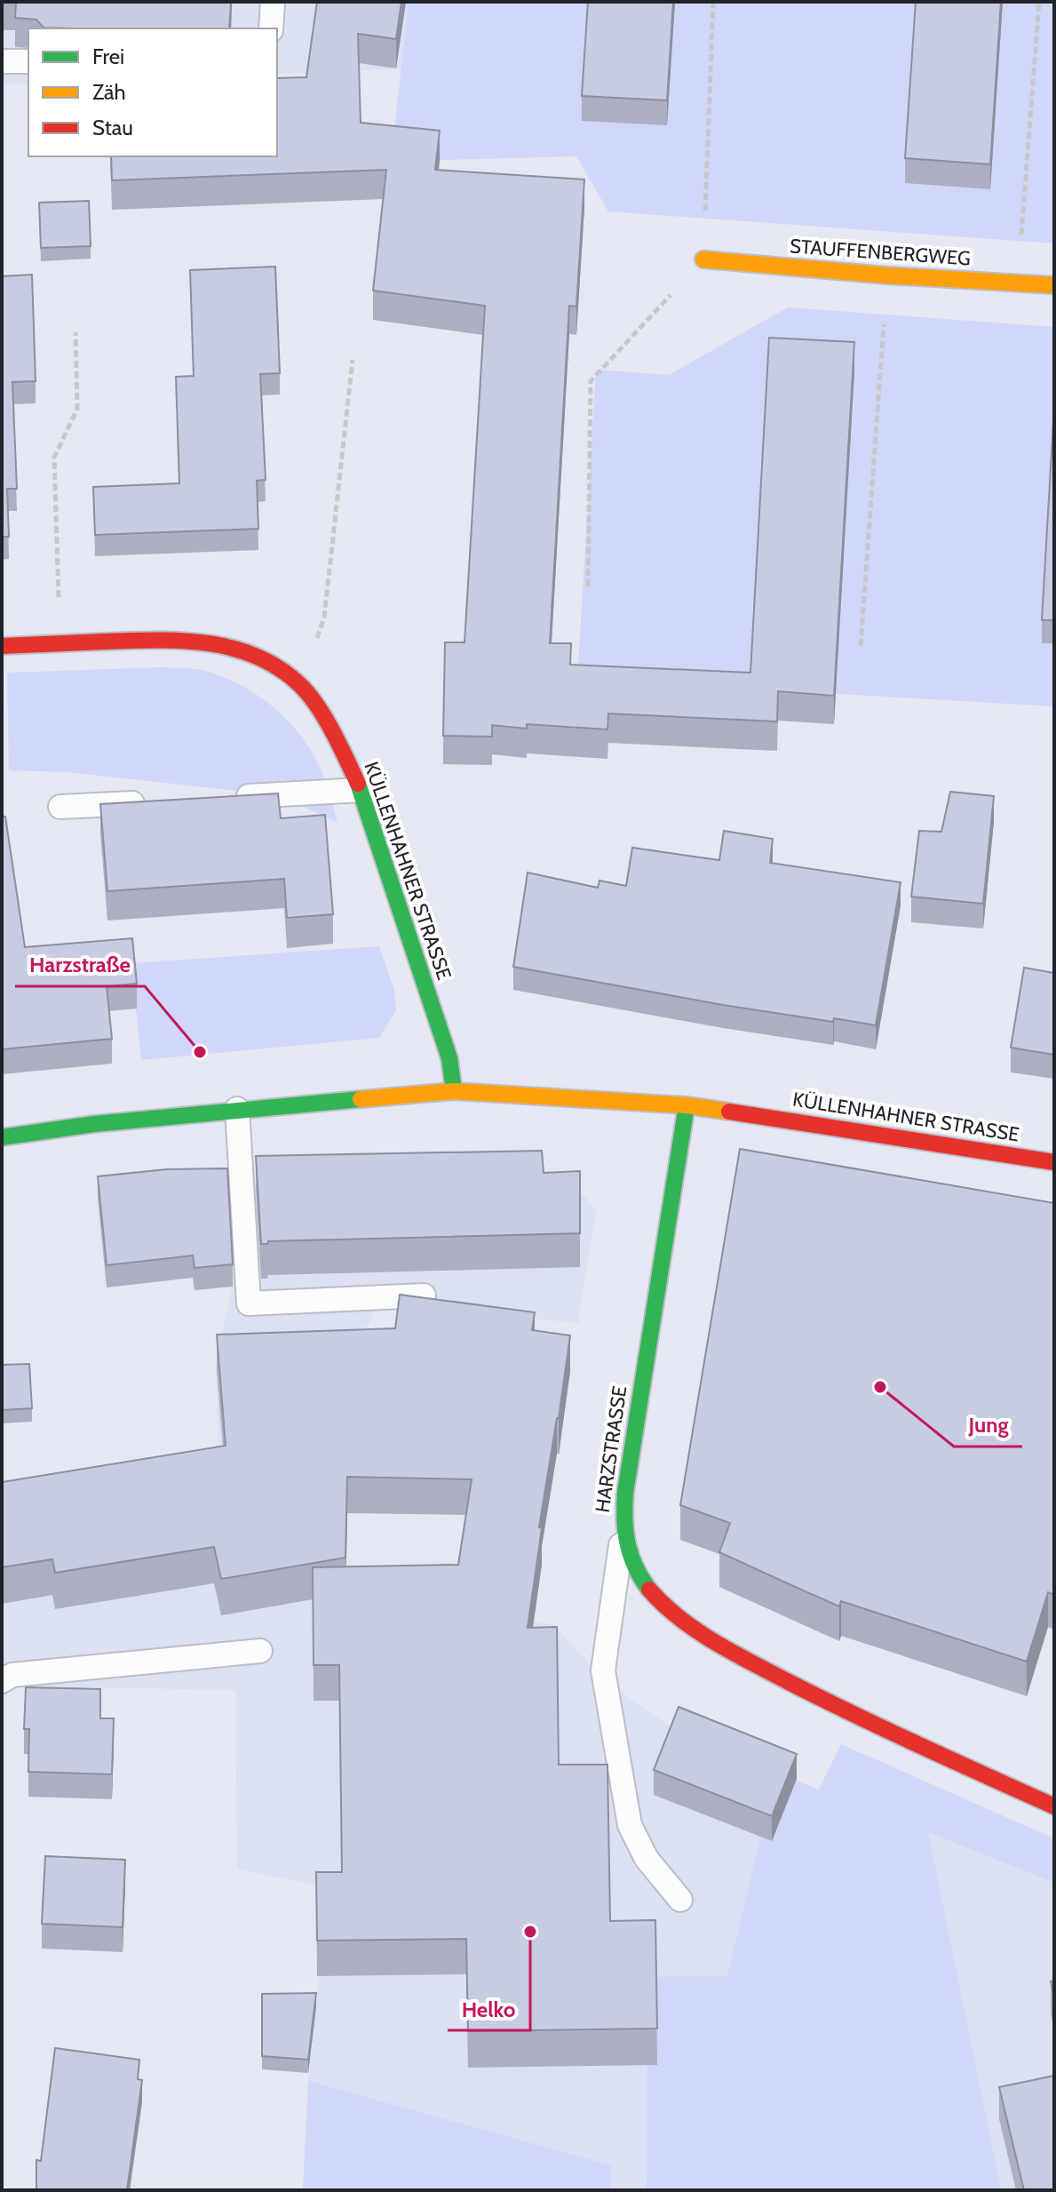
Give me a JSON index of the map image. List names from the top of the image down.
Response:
{
  "streets": {
    "street": ["STAUFFENBERGWEG", "KÜLLENHAHNER STRASSE", "HARZSTRASSE"]
  },
  "crossings": [
    ["KÜLLENHAHNER STRASSE", "HARZSTRASSE"]
  ],
  "places": ["Harzstraße", "Jung", "Helko"],
  "legend": ["Frei", "Zäh", "Stau"]
}
